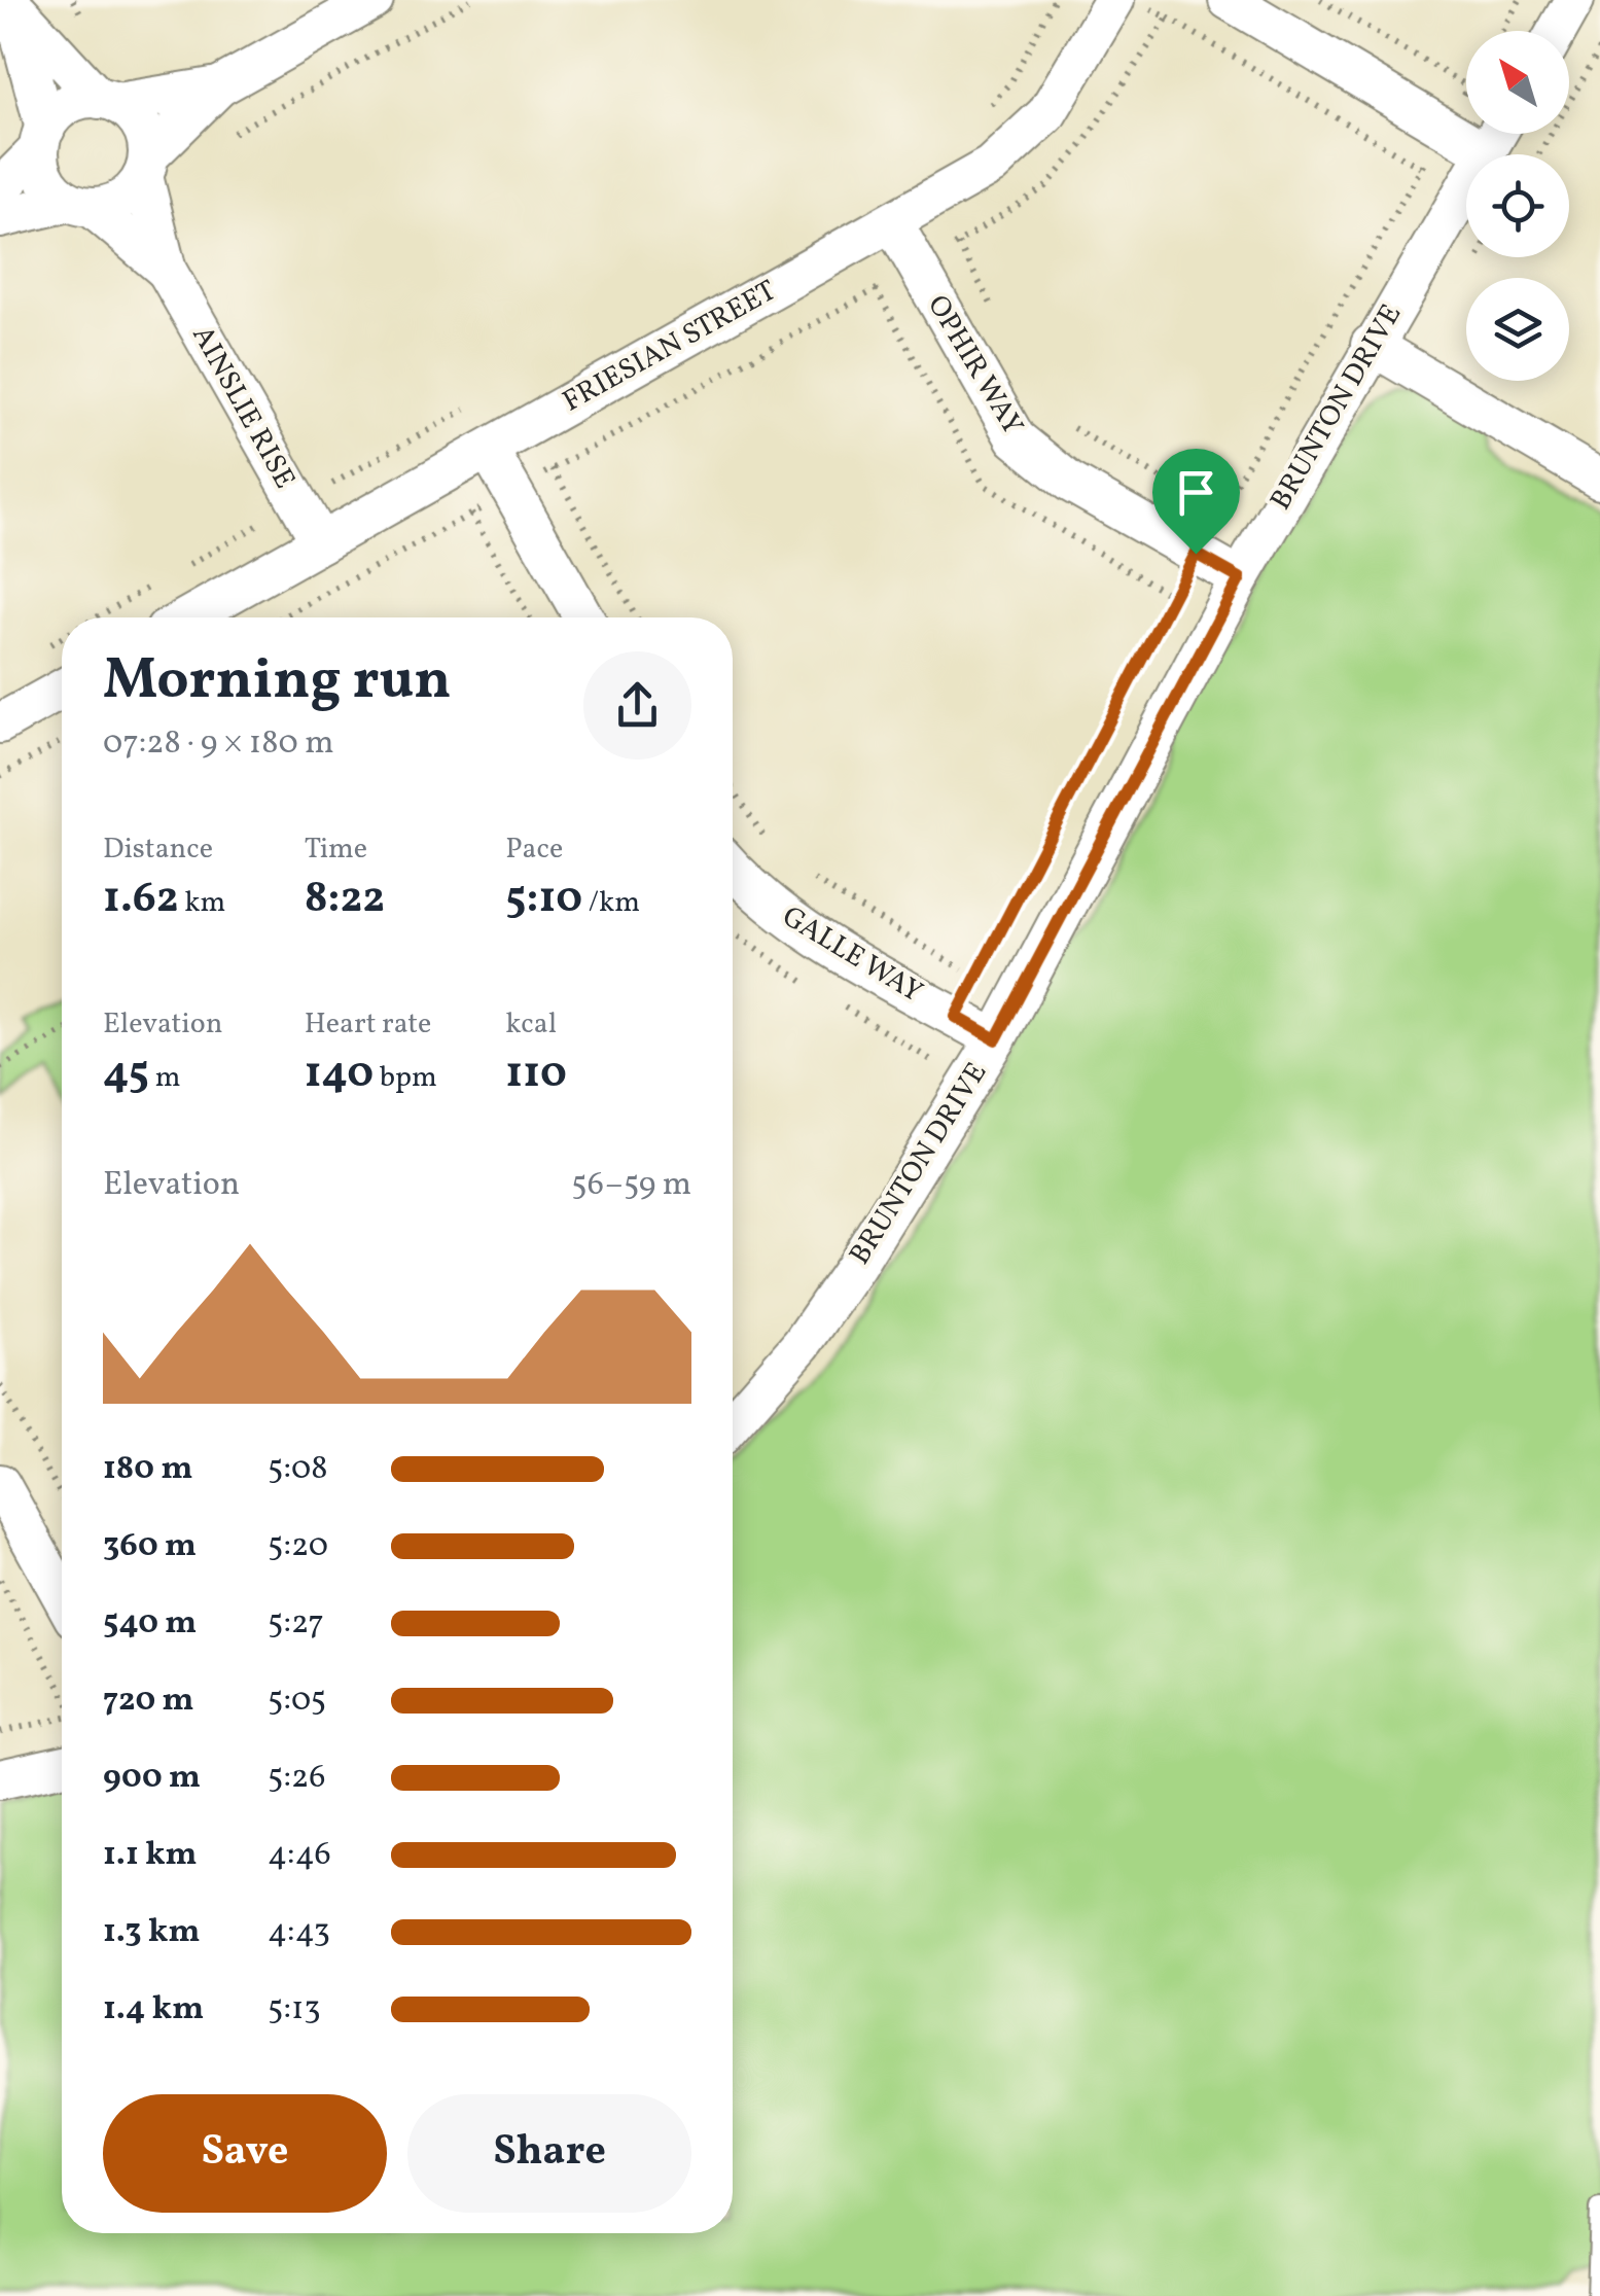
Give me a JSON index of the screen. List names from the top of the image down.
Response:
{
  "streets": {
    "street": [
      "FRIESIAN STREET",
      "OPHIR WAY",
      "AINSLIE RISE",
      "BRUNTON DRIVE",
      "GALLE WAY"
    ]
  },
  "crossings": [
    ["FRIESIAN STREET", "OPHIR WAY"],
    ["FRIESIAN STREET", "AINSLIE RISE"],
    ["OPHIR WAY", "BRUNTON DRIVE"],
    ["BRUNTON DRIVE", "GALLE WAY"]
  ],
  "north": "top left",
  "page": {
    "heading": ["Morning run", "07:28 · 9 × 180 m"],
    "stats": [
      ["Distance", "1.62 km"],
      ["Time", "8:22"],
      ["Pace", "5:10 /km"],
      ["Elevation", "45 m"],
      ["Heart rate", "140 bpm"],
      ["kcal", "110"]
    ],
    "chart": ["Elevation", "56–59 m"],
    "list": [
      {
        "name": "180 m",
        "note": "5:08"
      },
      {
        "name": "360 m",
        "note": "5:20"
      },
      {
        "name": "540 m",
        "note": "5:27"
      },
      {
        "name": "720 m",
        "note": "5:05"
      },
      {
        "name": "900 m",
        "note": "5:26"
      },
      {
        "name": "1.1 km",
        "note": "4:46"
      },
      {
        "name": "1.3 km",
        "note": "4:43"
      },
      {
        "name": "1.4 km",
        "note": "5:13"
      }
    ],
    "buttons": ["Save", "Share"]
  }
}
